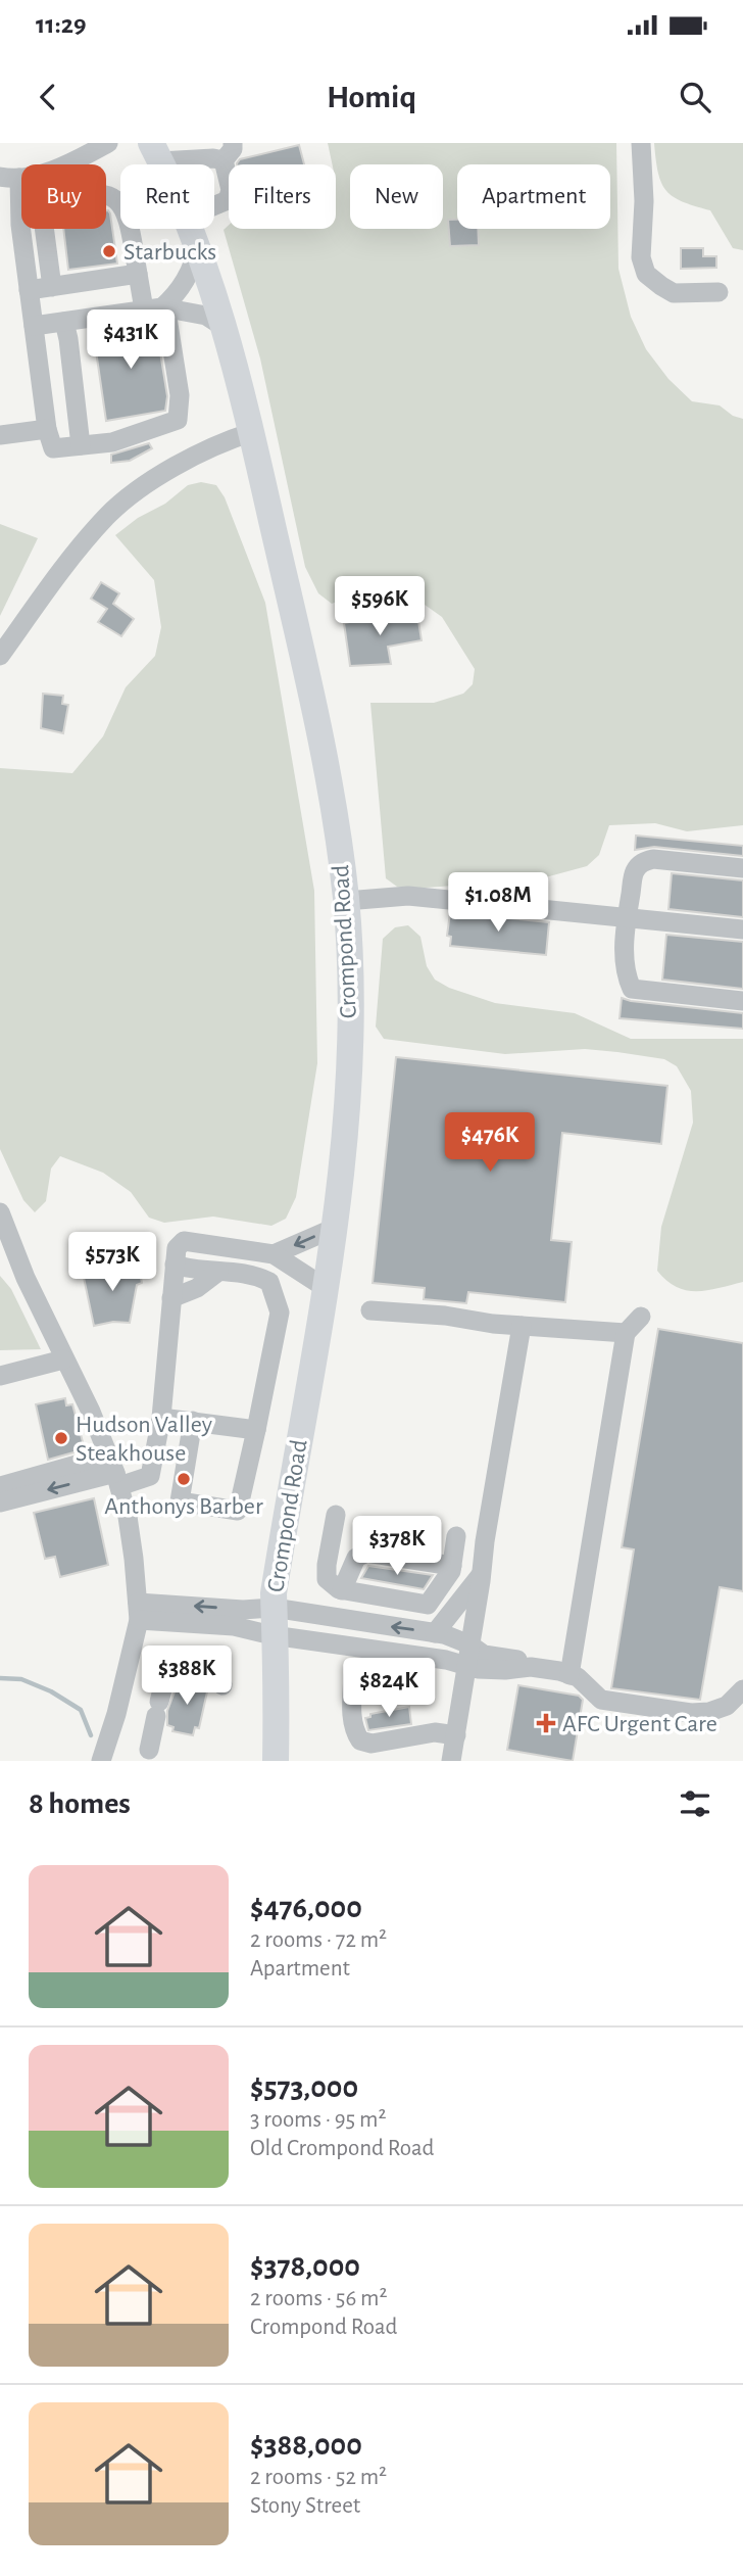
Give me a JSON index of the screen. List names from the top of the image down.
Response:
{
  "streets": {
    "highway": ["Crompond Road"]
  },
  "places": {
    "other": ["Starbucks", "Hudson Valley Steakhouse", "Anthonys Barber"],
    "health": ["AFC Urgent Care"]
  },
  "page": {
    "status": "11:29",
    "header": "Homiq",
    "chip": [
      "Buy",
      "Rent",
      "Filters",
      "New",
      "Apartment"
    ],
    "price": [
      "$431K",
      "$596K",
      "$1.08M",
      "$476K",
      "$573K",
      "$378K",
      "$388K",
      "$824K"
    ],
    "heading": "8 homes",
    "list": [
      {
        "name": "$476,000",
        "note": "2 rooms · 72 m² · Apartment"
      },
      {
        "name": "$573,000",
        "note": "3 rooms · 95 m² · Old Crompond Road"
      },
      {
        "name": "$378,000",
        "note": "2 rooms · 56 m² · Crompond Road"
      },
      {
        "name": "$388,000",
        "note": "2 rooms · 52 m² · Stony Street"
      }
    ]
  }
}
